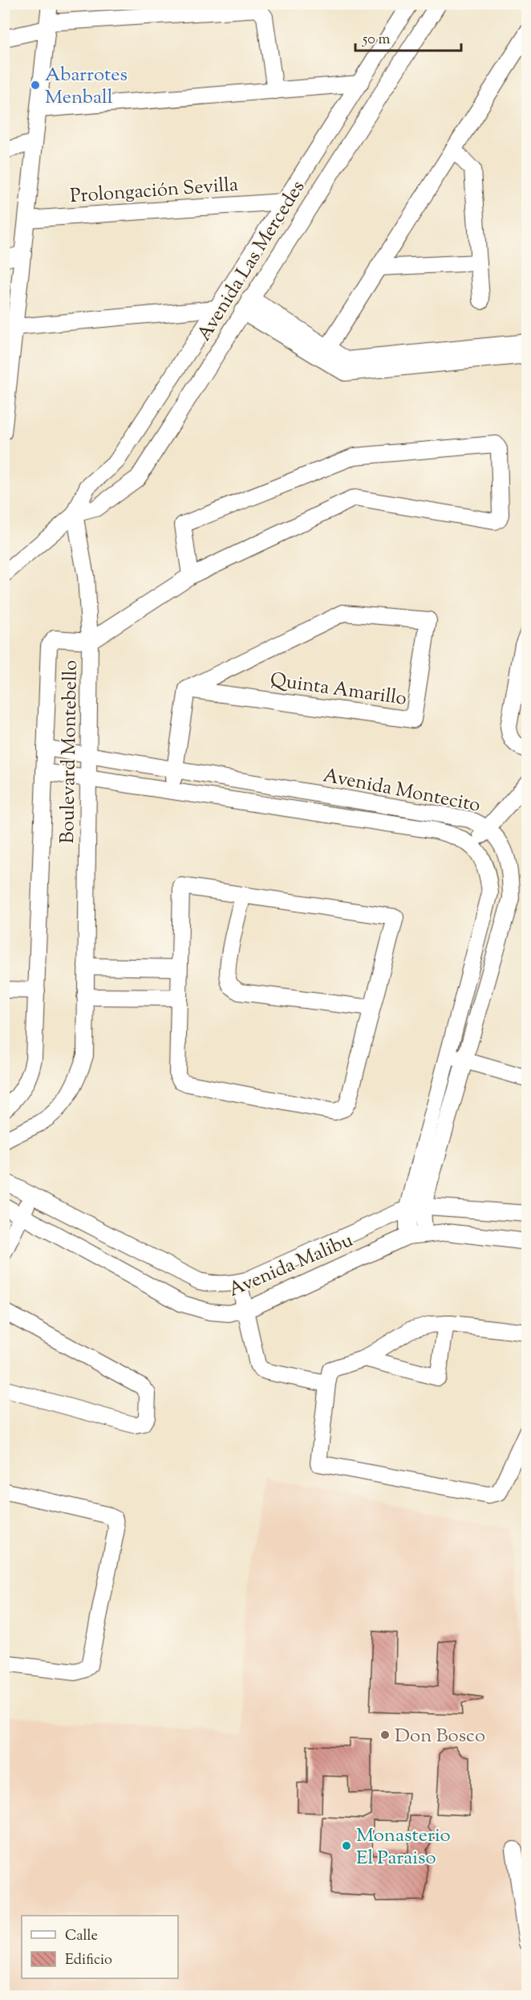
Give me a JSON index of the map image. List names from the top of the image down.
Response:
{
  "streets": {
    "street": [
      "Prolongación Sevilla",
      "Avenida Las Mercedes",
      "Quinta Amarillo",
      "Boulevard Montebello",
      "Avenida Montecito",
      "Avenida Malibu"
    ]
  },
  "crossings": [
    ["Prolongación Sevilla", "Avenida Las Mercedes"],
    ["Boulevard Montebello", "Avenida Montecito"],
    ["Avenida Montecito", "Avenida Malibu"]
  ],
  "places": ["Abarrotes Menball", "Don Bosco", "Monasterio El Paraiso"],
  "legend": ["Calle", "Edificio"],
  "scale_bar": "50 m"
}
